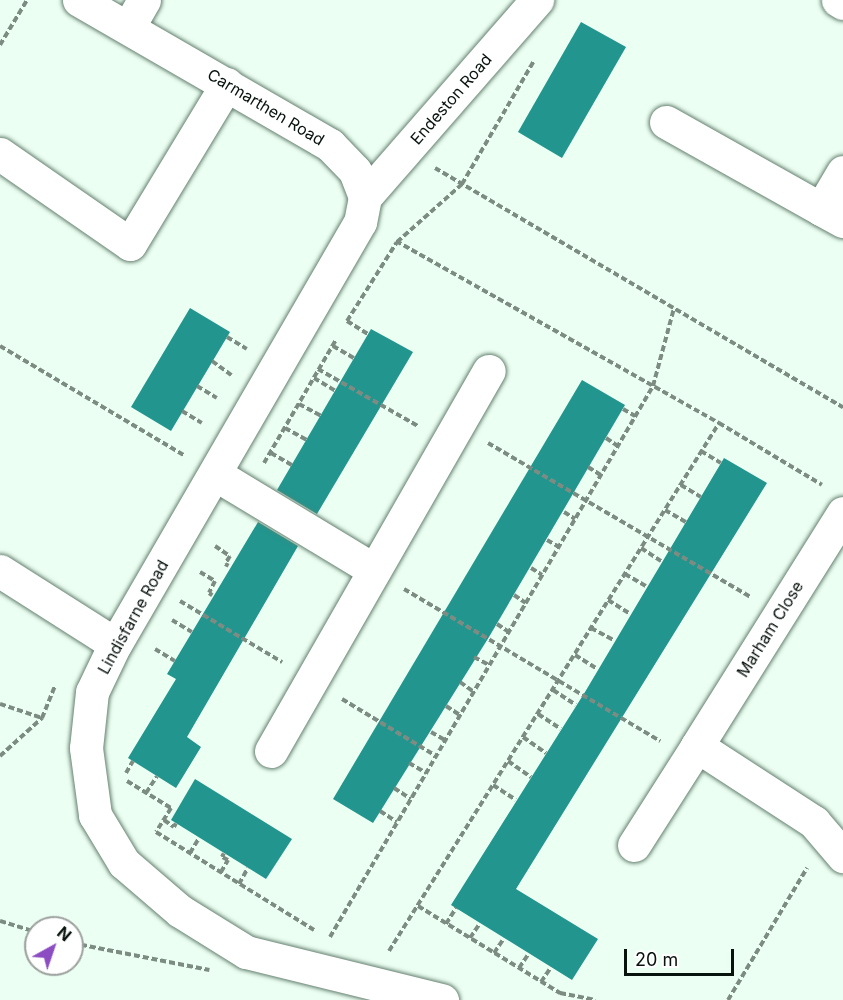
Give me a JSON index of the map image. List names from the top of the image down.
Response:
{
  "streets": {
    "street": [
      "Endeston Road",
      "Carmarthen Road",
      "Lindisfarne Road",
      "Marham Close"
    ]
  },
  "crossings": [
    ["Endeston Road", "Carmarthen Road"],
    ["Endeston Road", "Lindisfarne Road"],
    ["Carmarthen Road", "Lindisfarne Road"]
  ],
  "scale_bar": "20 m",
  "north": "top right"
}
